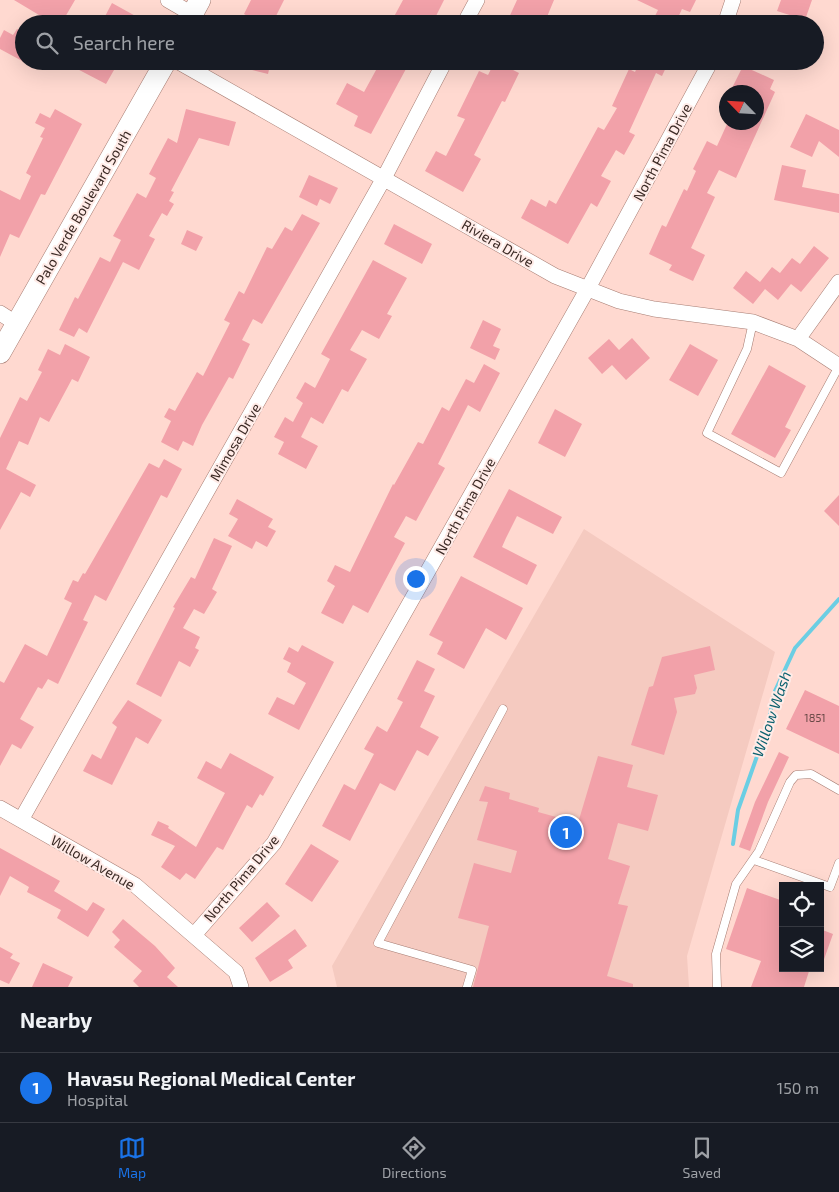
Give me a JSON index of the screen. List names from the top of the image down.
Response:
{
  "streets": {
    "main road": ["Palo Verde Boulevard South"],
    "street": [
      "North Pima Drive",
      "Riviera Drive",
      "Mimosa Drive",
      "Willow Avenue"
    ]
  },
  "crossings": [
    ["North Pima Drive", "Riviera Drive"],
    ["North Pima Drive", "Willow Avenue"],
    ["Riviera Drive", "Mimosa Drive"],
    ["Mimosa Drive", "Willow Avenue"]
  ],
  "water": ["Willow Wash"],
  "house_numbers": ["1851"],
  "north": "top left",
  "page": {
    "search": "Search here",
    "pins": "1",
    "heading": "Nearby",
    "list": [
      {
        "mark": "1",
        "name": "Havasu Regional Medical Center",
        "note": "Hospital",
        "value": "150 m"
      }
    ],
    "nav": ["Map", "Directions", "Saved"]
  }
}
